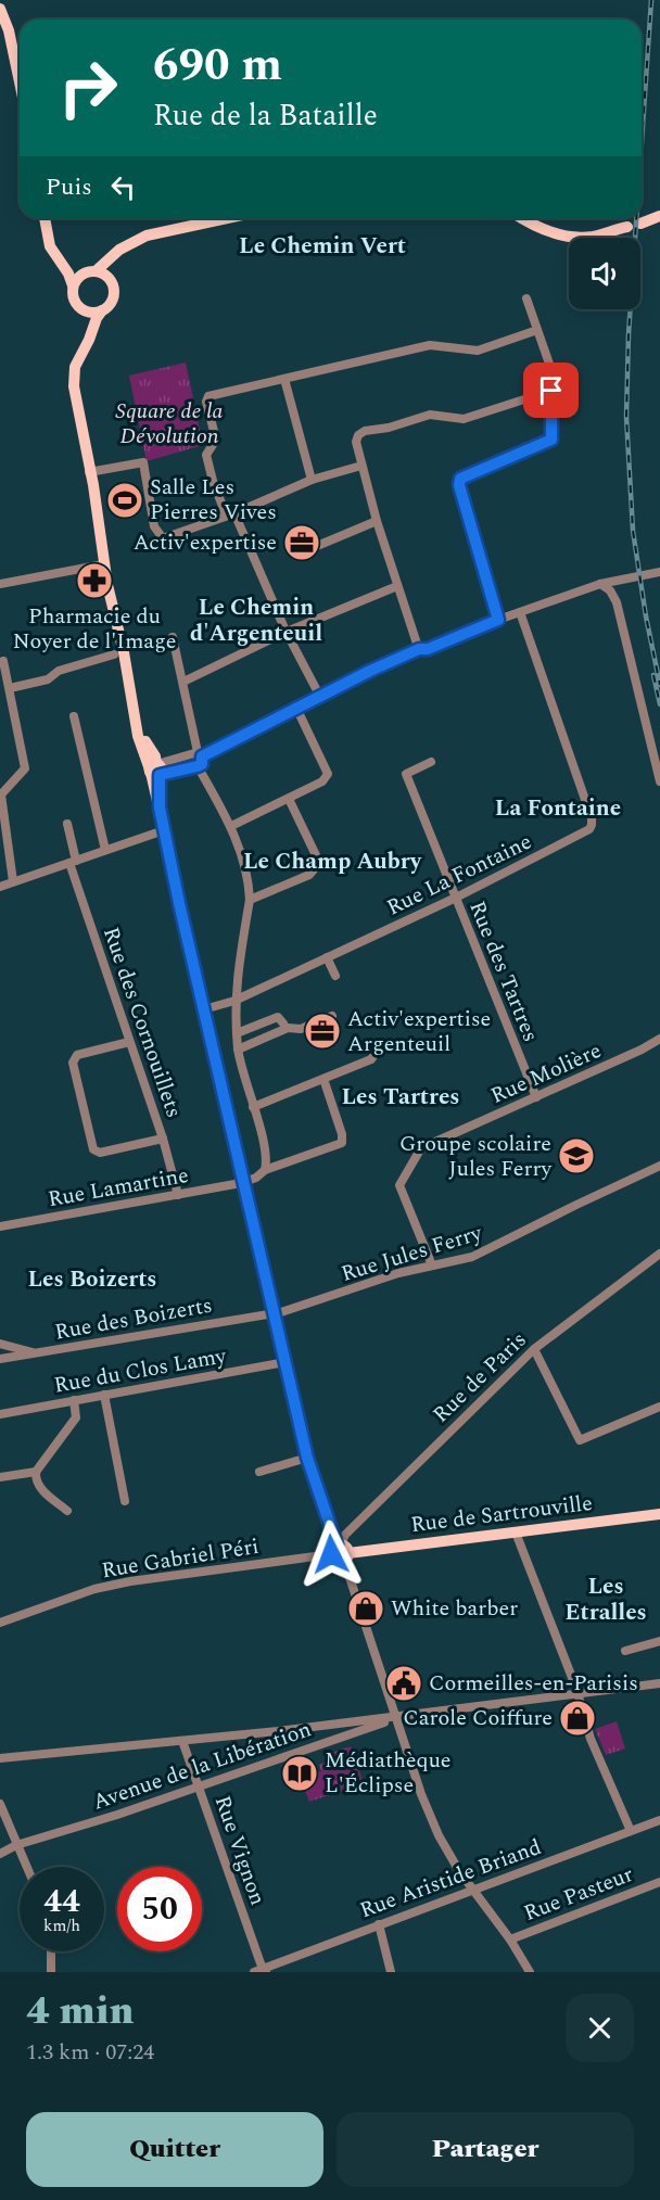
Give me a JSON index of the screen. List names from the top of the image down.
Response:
{
  "streets": {
    "main road": ["Rue de Sartrouville"],
    "street": [
      "Rue La Fontaine",
      "Rue des Tartres",
      "Rue des Cornouillets",
      "Rue Molière",
      "Rue Lamartine",
      "Rue Jules Ferry",
      "Rue des Boizerts",
      "Rue du Clos Lamy",
      "Rue de Paris",
      "Rue Gabriel Péri",
      "Avenue de la Libération",
      "Rue Vignon",
      "Rue Aristide Briand",
      "Rue Pasteur"
    ]
  },
  "crossings": [
    ["Rue La Fontaine", "Rue des Tartres"],
    ["Rue des Tartres", "Rue Molière"],
    ["Rue des Cornouillets", "Rue Lamartine"],
    ["Rue Molière", "Rue Jules Ferry"],
    ["Rue Jules Ferry", "Rue des Boizerts"],
    ["Rue de Paris", "Rue de Sartrouville"],
    ["Rue de Paris", "Rue Gabriel Péri"],
    ["Rue de Sartrouville", "Rue Gabriel Péri"],
    ["Avenue de la Libération", "Rue Vignon"],
    ["Rue Vignon", "Rue Aristide Briand"]
  ],
  "districts": [
    "Le Chemin Vert",
    "Le Chemin d'Argenteuil",
    "La Fontaine",
    "Le Champ Aubry",
    "Les Tartres",
    "Les Boizerts",
    "Les Etralles"
  ],
  "parks": ["Square de la Dévolution"],
  "places": {
    "sports": ["Salle Les Pierres Vives"],
    "office": ["Activ'expertise", "Activ'expertise Argenteuil"],
    "pharmacy": ["Pharmacie du Noyer de l'Image"],
    "school or university": ["Groupe scolaire Jules Ferry"],
    "shop": ["White barber", "Carole Coiffure"],
    "public building": ["Cormeilles-en-Parisis"],
    "library": ["Médiathèque L'Éclipse"]
  },
  "page": {
    "turn": ["690 m", "Rue de la Bataille"],
    "then": "Puis",
    "speed": "44 km/h",
    "limit": "50",
    "heading": ["4 min", "1.3 km · 07:24"],
    "buttons": ["Quitter", "Partager"]
  }
}
